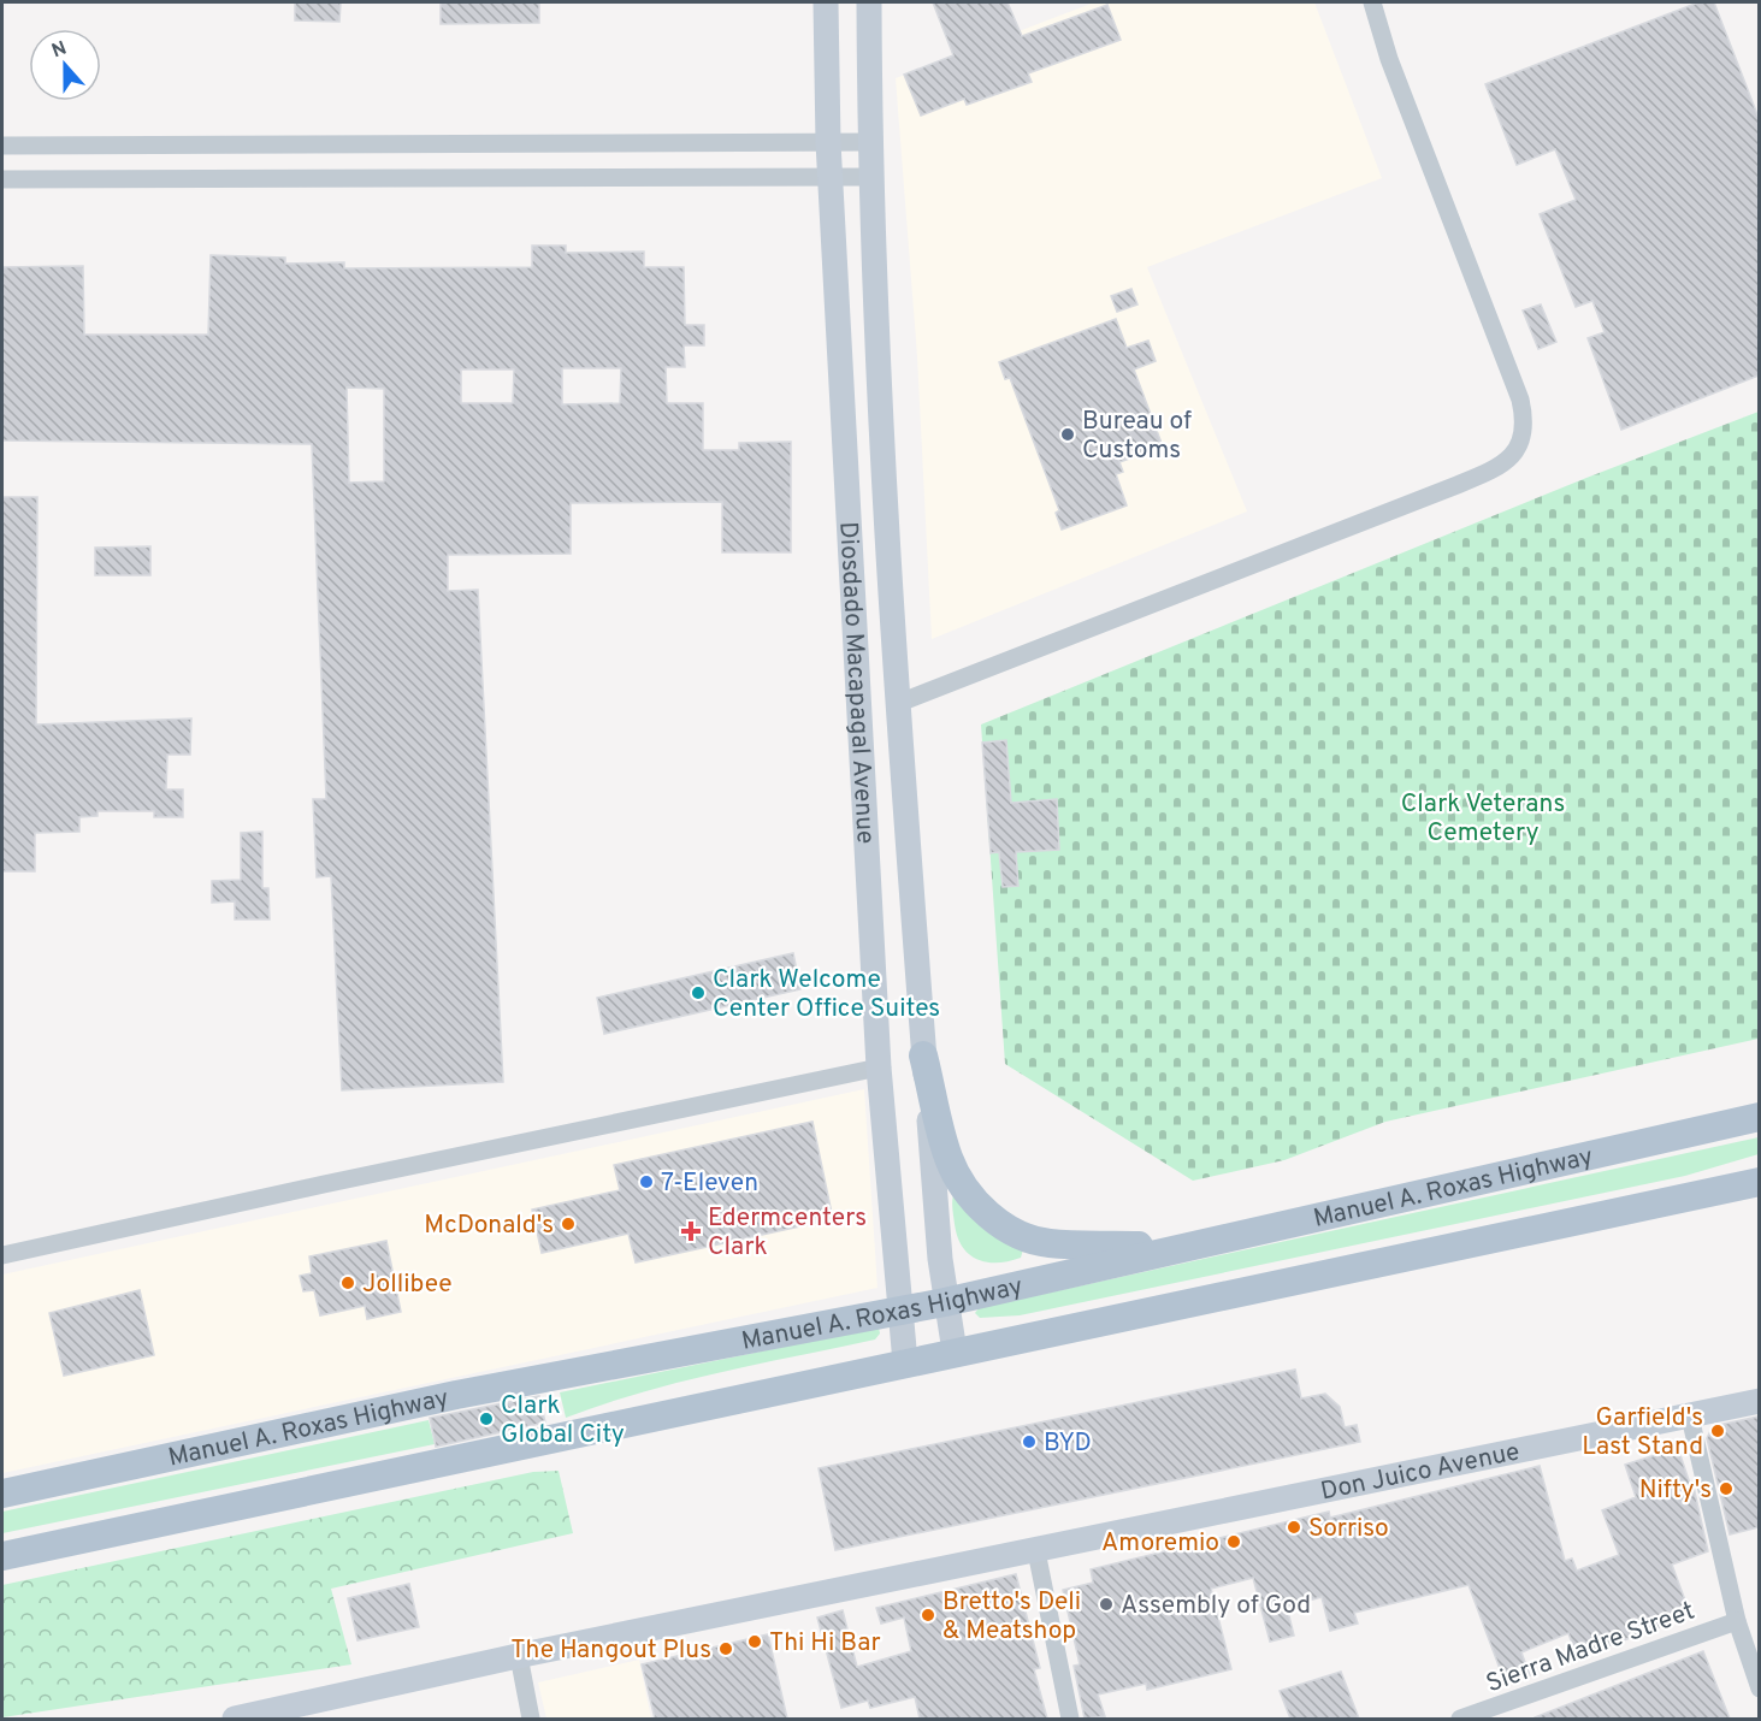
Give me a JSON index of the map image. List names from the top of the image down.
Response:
{
  "streets": {
    "main road": ["Diosdado Macapagal Avenue", "Manuel A. Roxas Highway", "Don Juico Avenue"],
    "street": ["Sierra Madre Street"]
  },
  "crossings": [
    ["Diosdado Macapagal Avenue", "Manuel A. Roxas Highway"]
  ],
  "parks": ["Clark Veterans Cemetery"],
  "places": {
    "other": [
      "Bureau of Customs",
      "Clark Welcome Center Office Suites",
      "7-Eleven",
      "McDonald's",
      "Jollibee",
      "Clark Global City",
      "Garfield's Last Stand",
      "BYD",
      "Nifty's",
      "Sorriso",
      "Amoremio",
      "Assembly of God",
      "Bretto's Deli & Meatshop",
      "Thi Hi Bar",
      "The Hangout Plus"
    ],
    "health": ["Edermcenters Clark"]
  },
  "north": "top"
}
